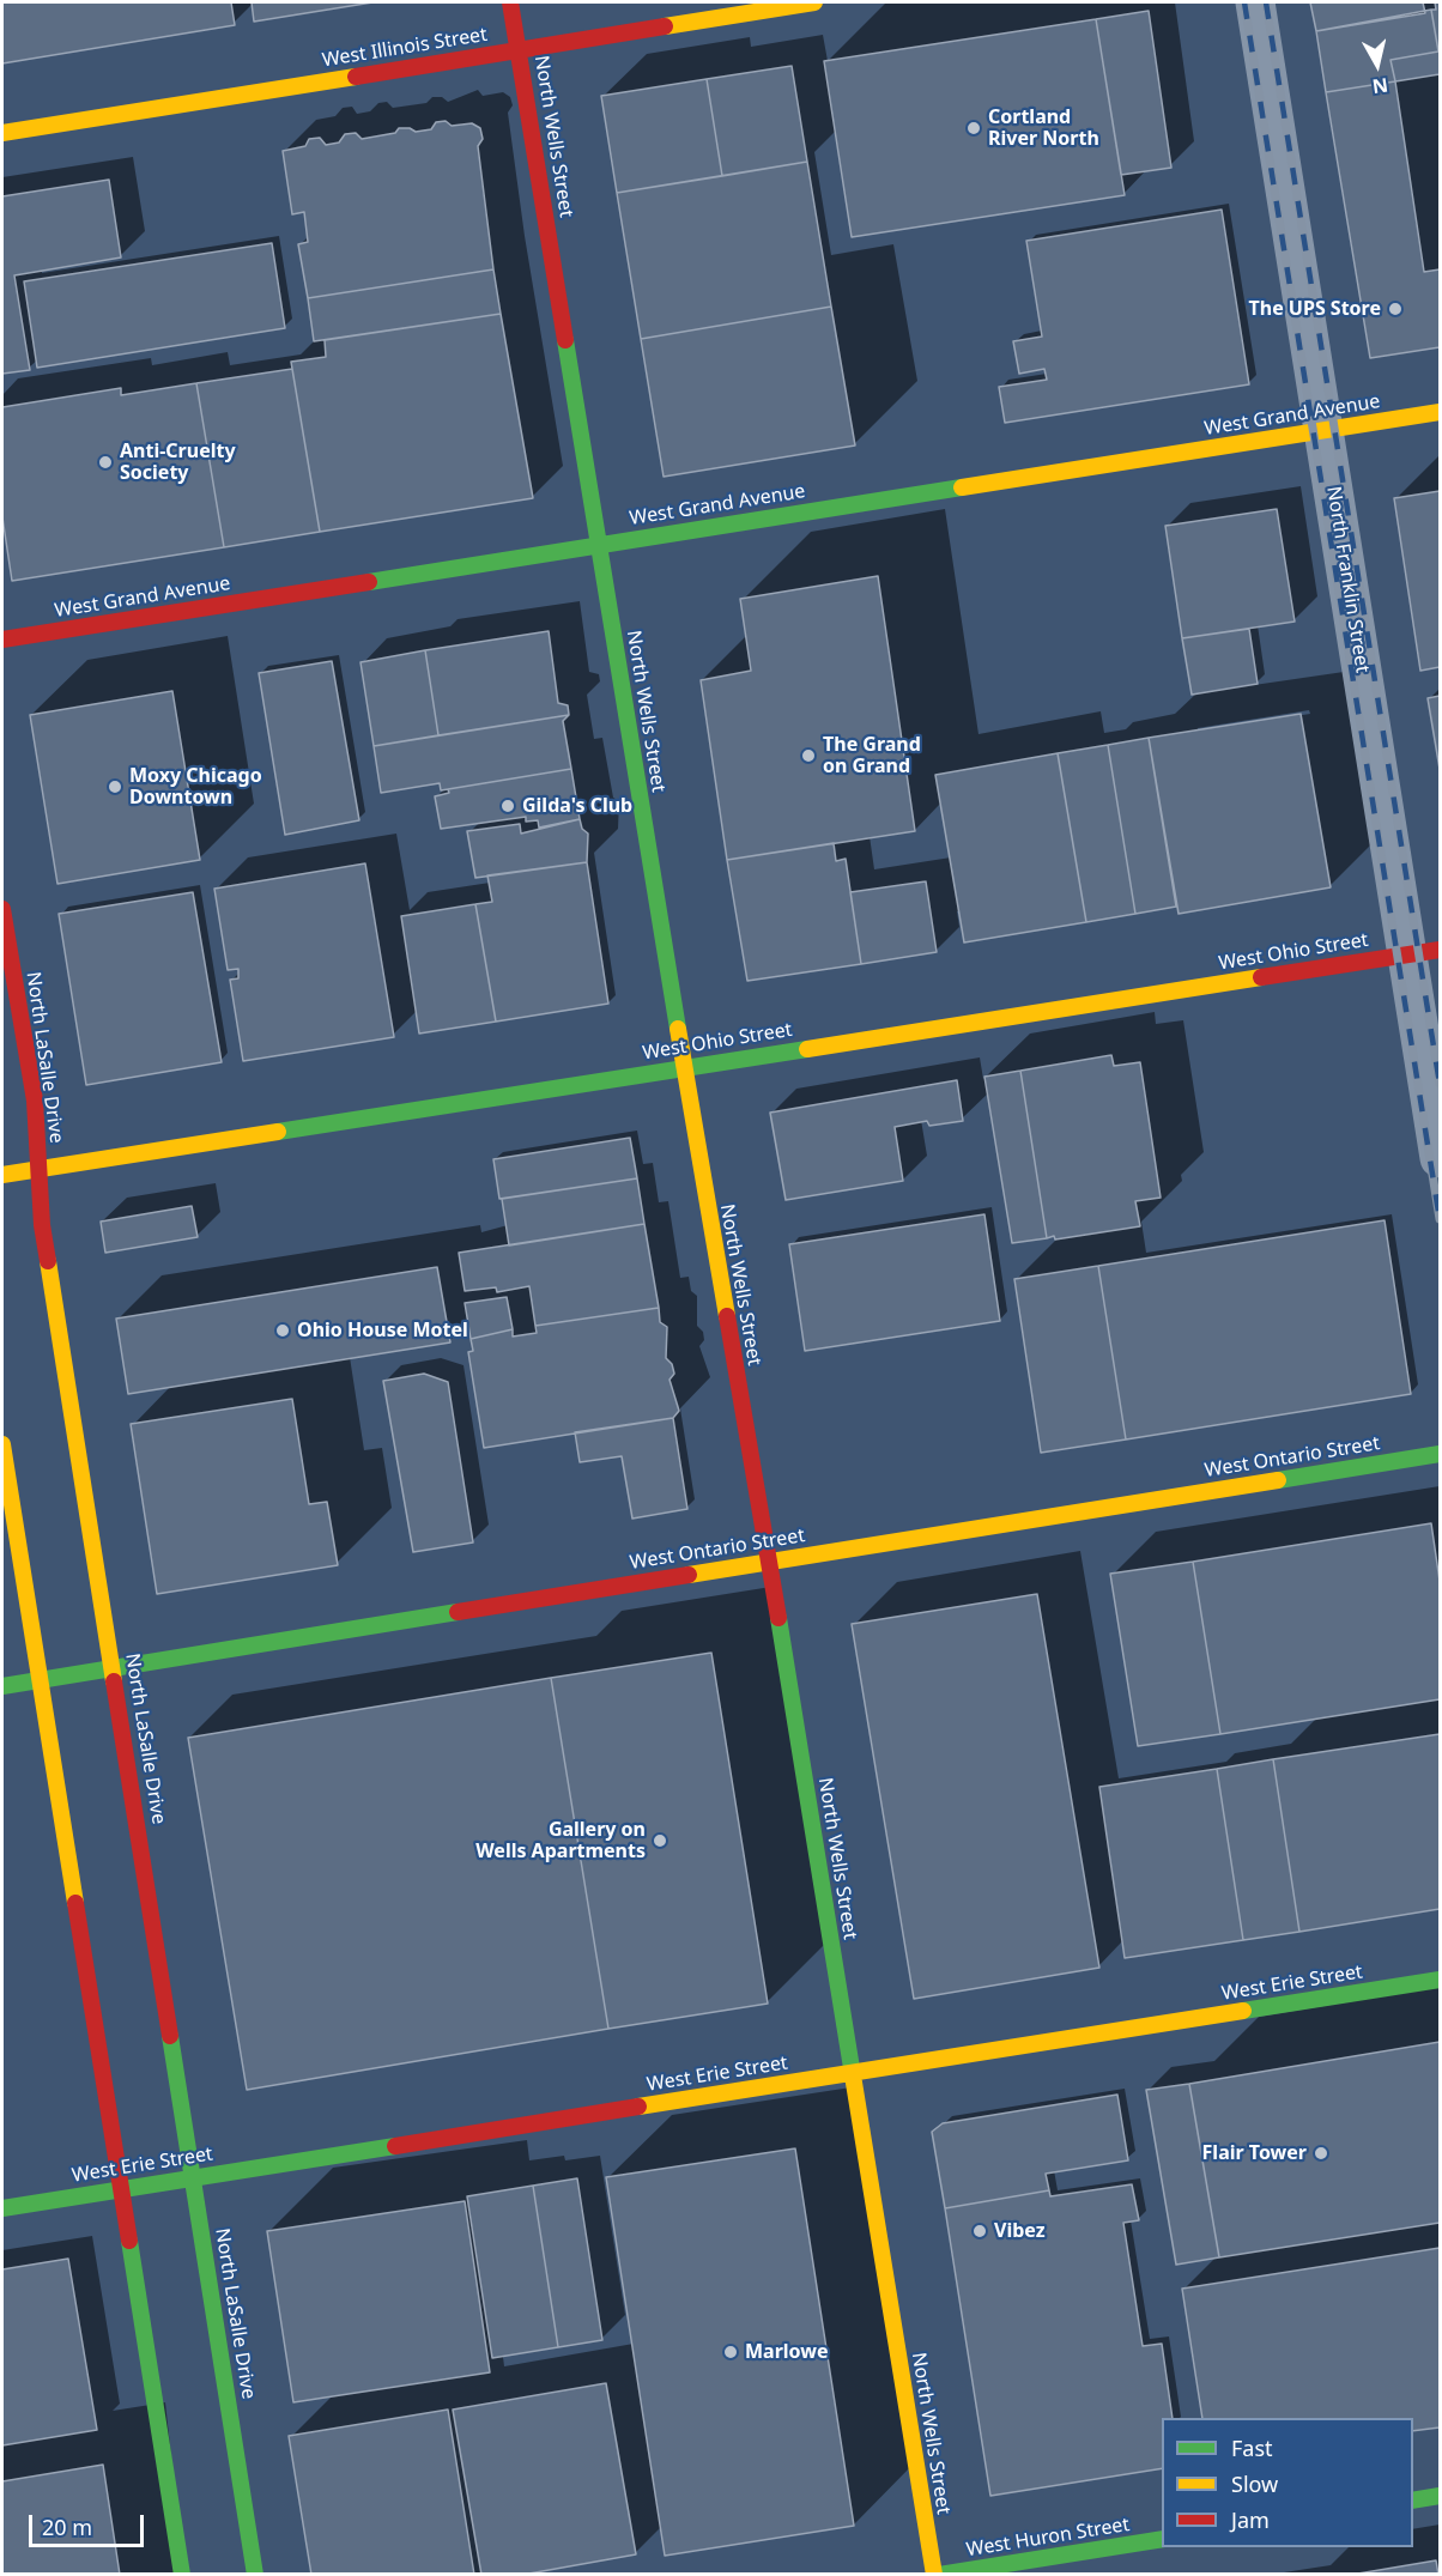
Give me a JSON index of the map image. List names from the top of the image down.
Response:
{
  "streets": {
    "main road": [
      "West Illinois Street",
      "North Wells Street",
      "West Grand Avenue",
      "West Ohio Street",
      "North LaSalle Drive",
      "West Ontario Street",
      "West Erie Street",
      "West Huron Street"
    ],
    "street": ["North Franklin Street"]
  },
  "crossings": [
    ["West Illinois Street", "North Wells Street"],
    ["North Wells Street", "West Grand Avenue"],
    ["North Wells Street", "West Ohio Street"],
    ["North Wells Street", "West Ontario Street"],
    ["North Wells Street", "West Erie Street"],
    ["North Wells Street", "West Huron Street"],
    ["West Grand Avenue", "North Franklin Street"],
    ["North Franklin Street", "West Ohio Street"],
    ["West Ohio Street", "North LaSalle Drive"],
    ["North LaSalle Drive", "West Ontario Street"],
    ["North LaSalle Drive", "West Erie Street"]
  ],
  "places": [
    "Cortland River North",
    "The UPS Store",
    "Anti-Cruelty Society",
    "The Grand on Grand",
    "Moxy Chicago Downtown",
    "Gilda's Club",
    "Ohio House Motel",
    "Gallery on Wells Apartments",
    "Flair Tower",
    "Vibez",
    "Marlowe"
  ],
  "legend": ["Fast", "Slow", "Jam"],
  "scale_bar": "20 m",
  "north": "bottom"
}
